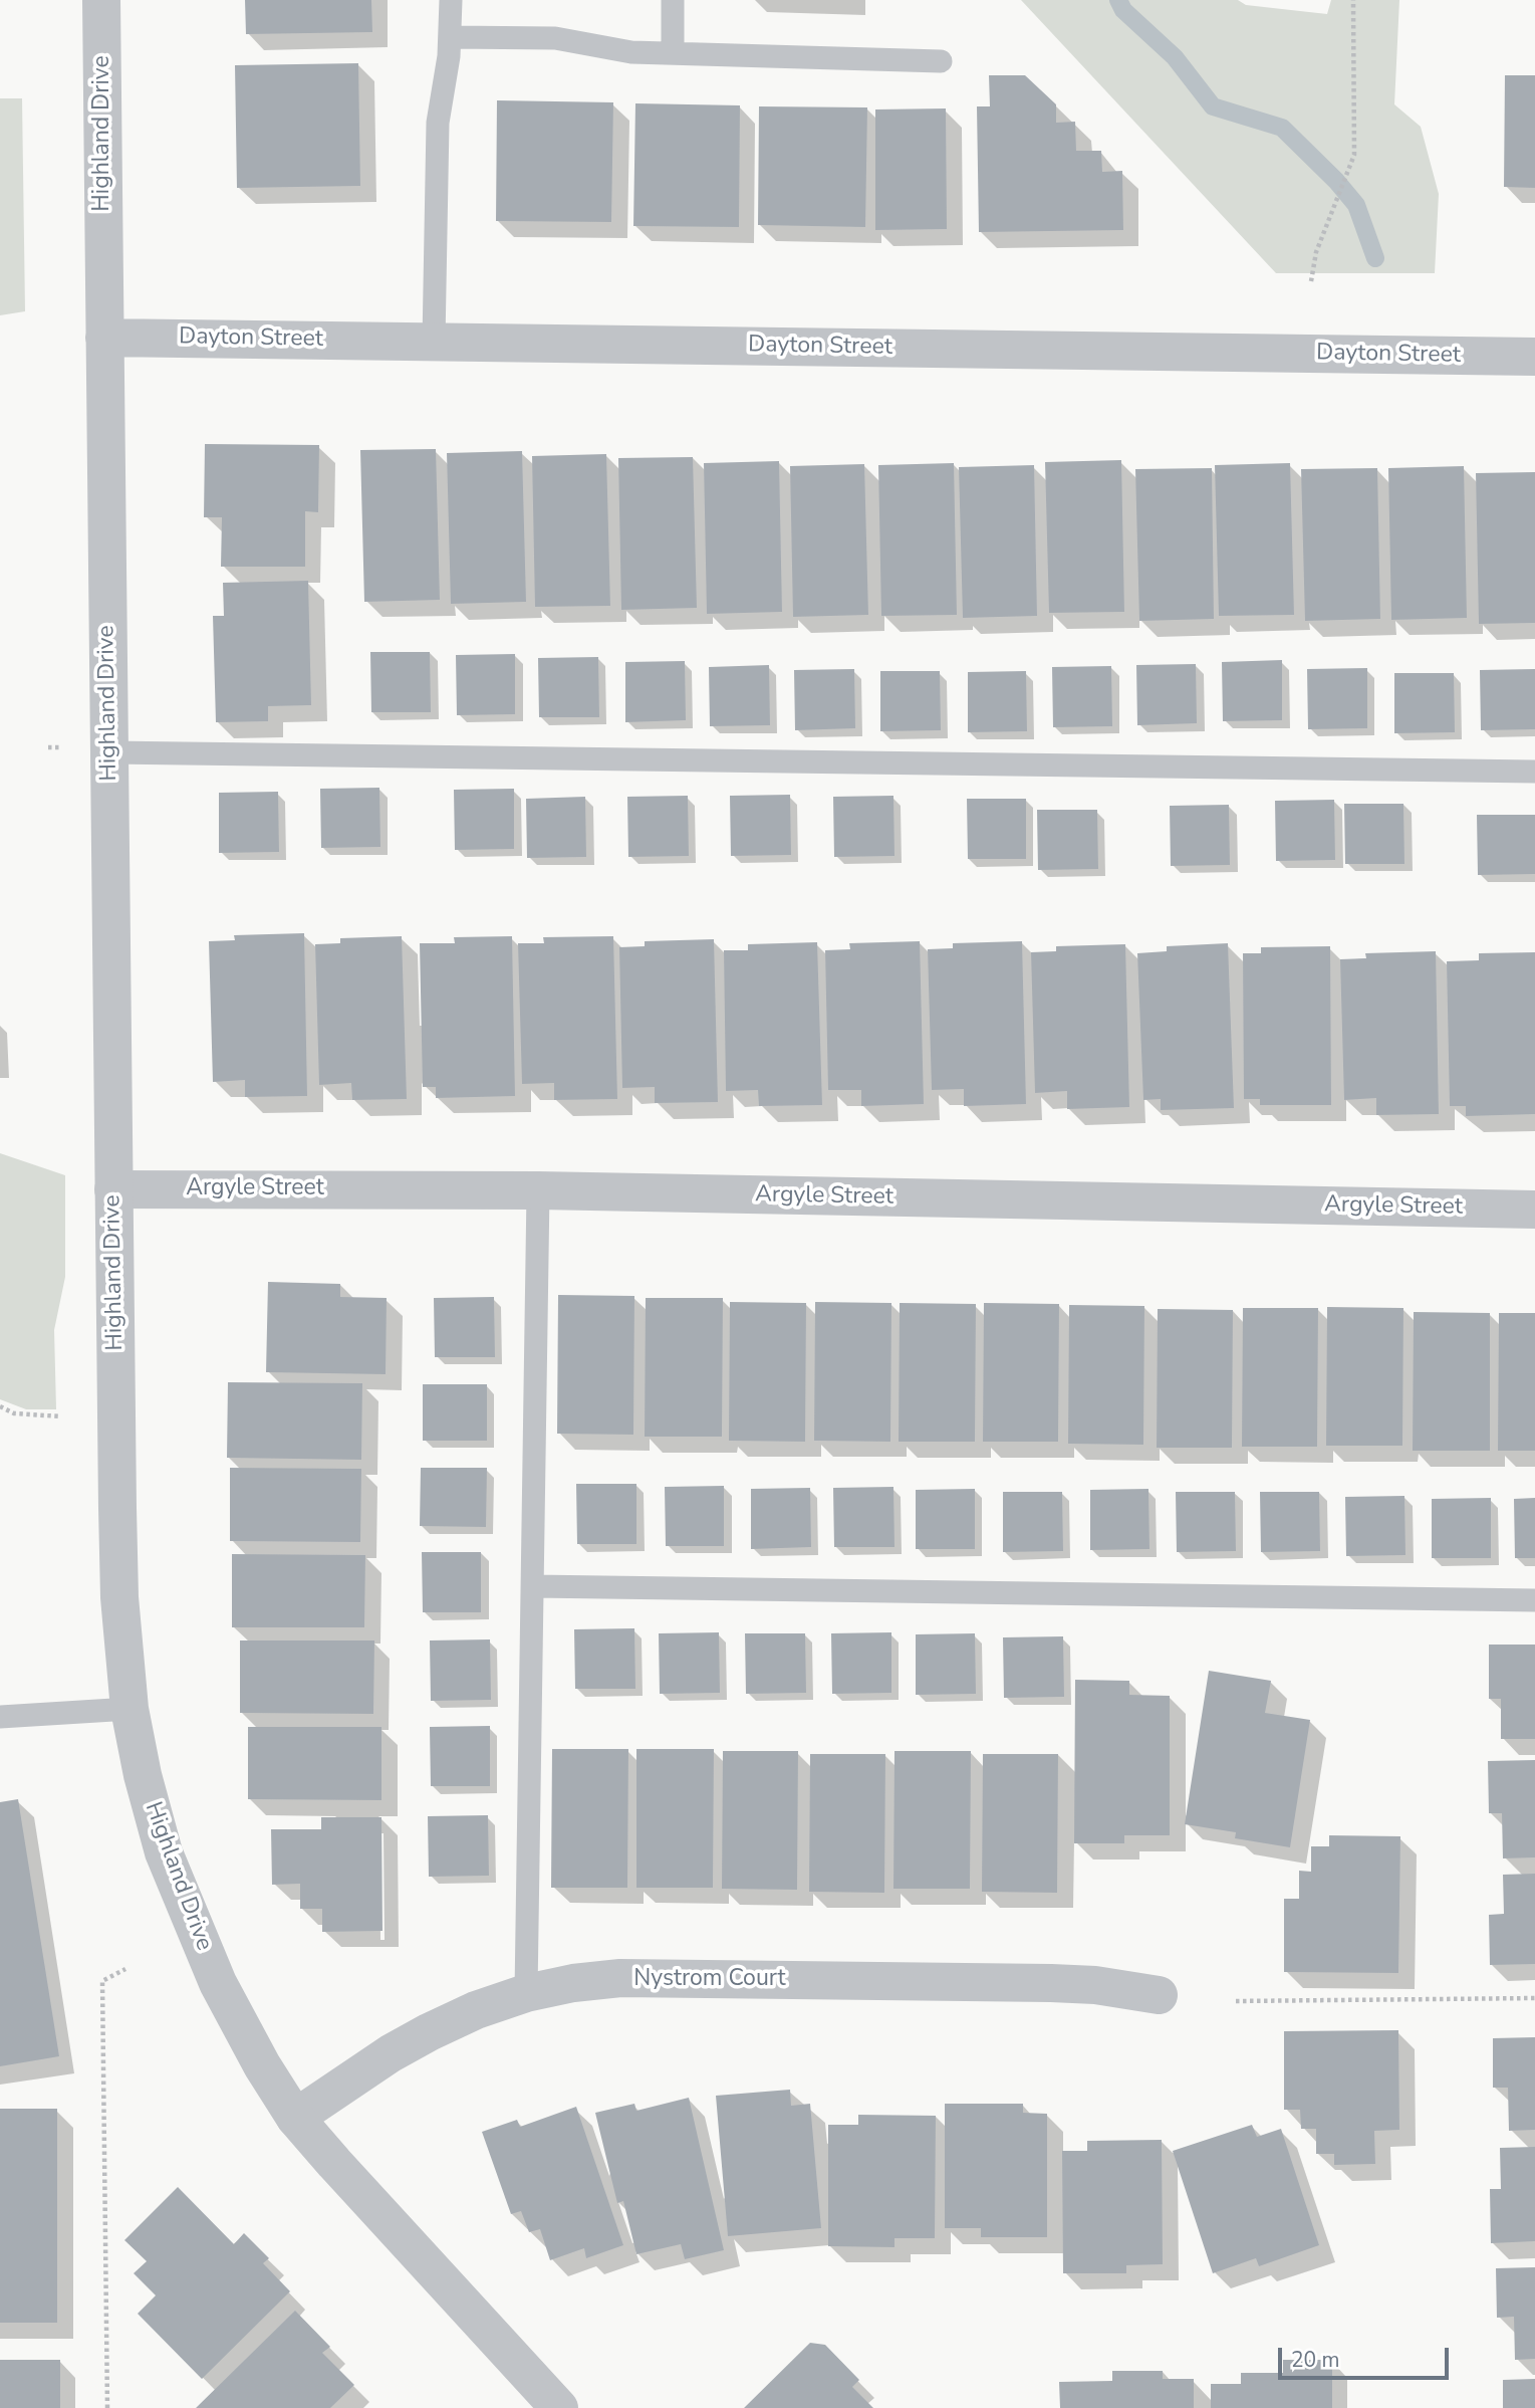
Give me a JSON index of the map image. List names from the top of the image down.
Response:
{
  "streets": {
    "street": [
      "Highland Drive",
      "Dayton Street",
      "Argyle Street",
      "Nystrom Court"
    ]
  },
  "crossings": [
    ["Highland Drive", "Dayton Street"],
    ["Highland Drive", "Argyle Street"],
    ["Highland Drive", "Nystrom Court"]
  ],
  "scale_bar": "20 m"
}
